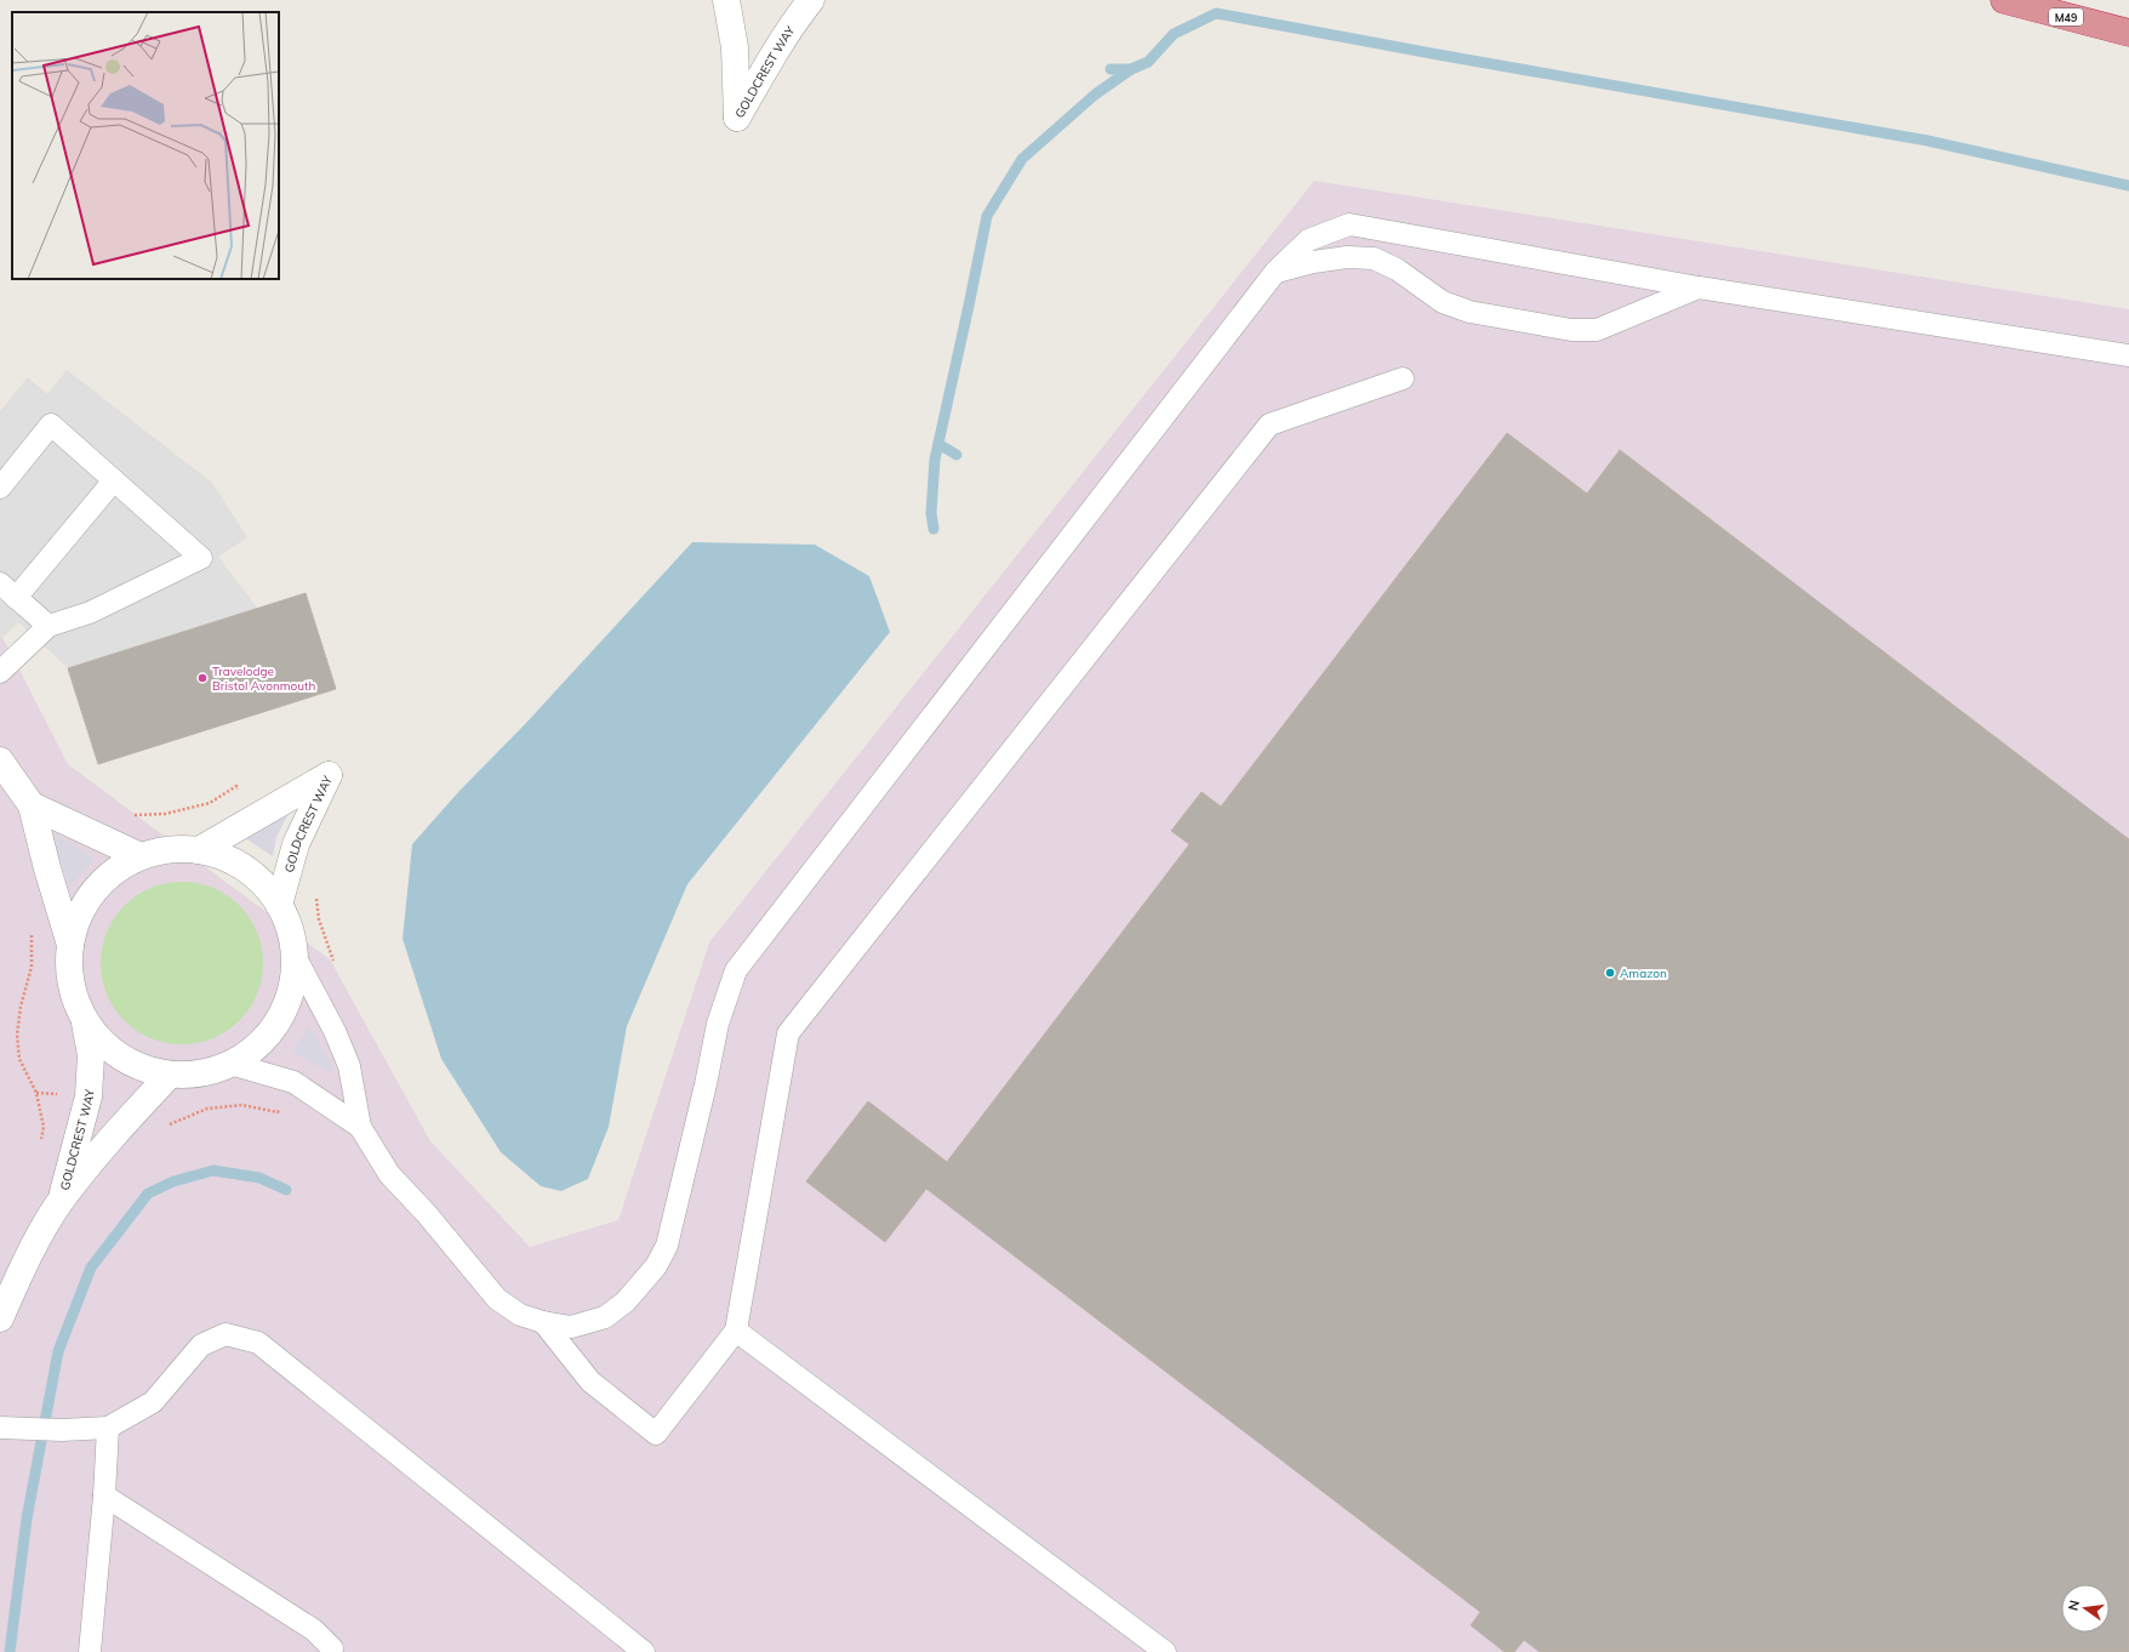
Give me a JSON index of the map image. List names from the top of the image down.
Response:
{
  "streets": {
    "highway": ["M49"],
    "street": ["GOLDCREST WAY"]
  },
  "places": ["Travelodge Bristol Avonmouth", "Amazon"],
  "north": "left"
}
